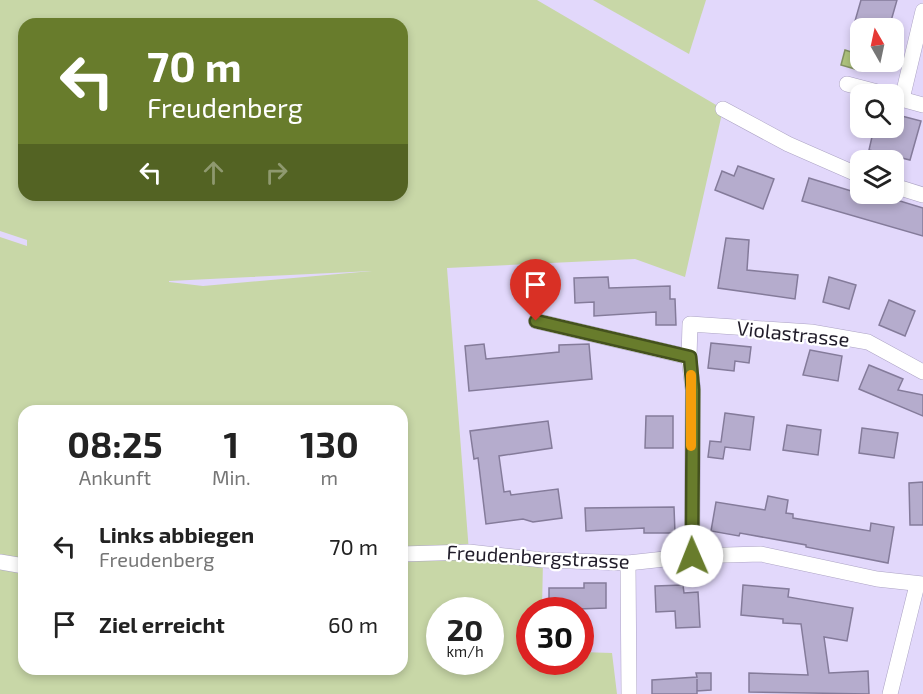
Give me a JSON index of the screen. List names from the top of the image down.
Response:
{
  "streets": {
    "street": ["Violastrasse", "Freudenbergstrasse"]
  },
  "north": "top",
  "page": {
    "turn": ["70 m", "Freudenberg"],
    "eta": [
      "08:25",
      "Ankunft",
      "1",
      "Min.",
      "130",
      "m"
    ],
    "list": [
      {
        "name": "Links abbiegen",
        "note": "Freudenberg",
        "value": "70 m"
      },
      {
        "name": "Ziel erreicht",
        "value": "60 m"
      }
    ],
    "speed": "20 km/h",
    "limit": "30"
  }
}
